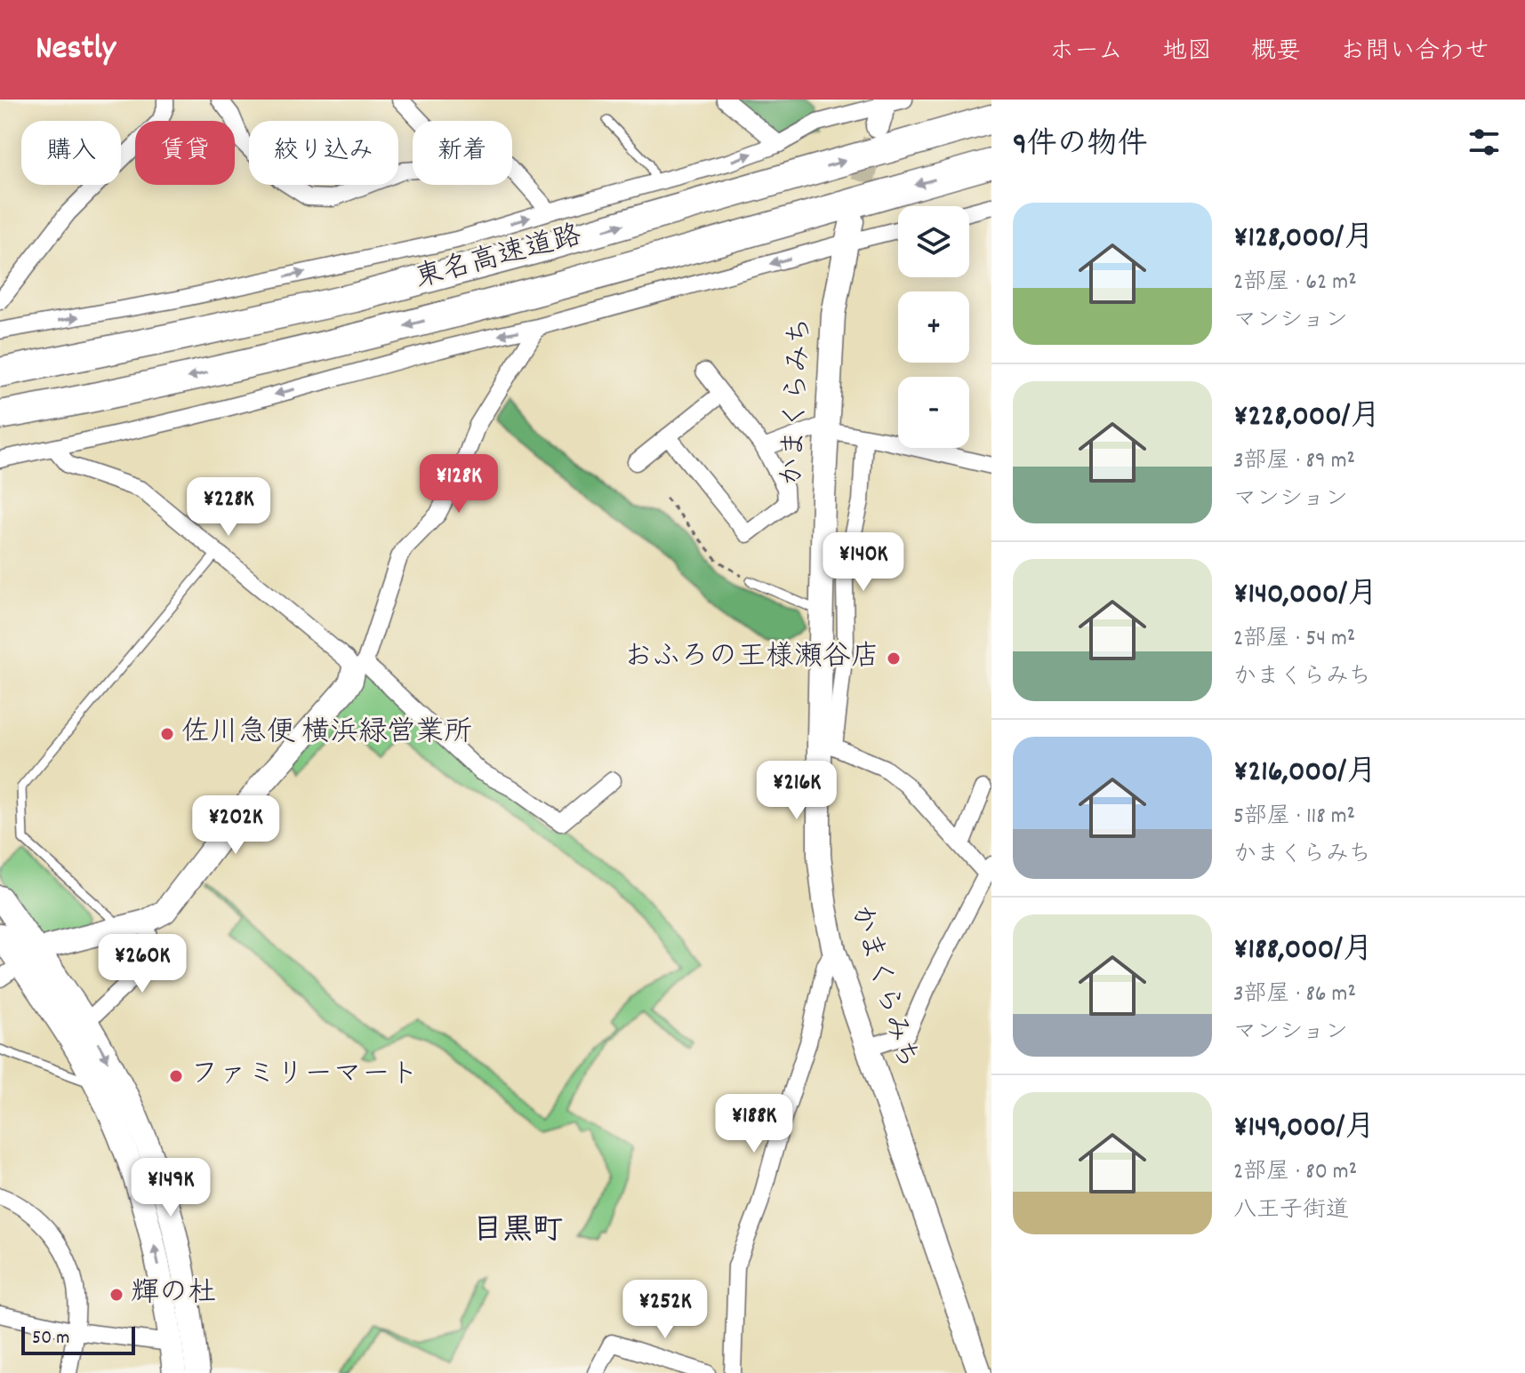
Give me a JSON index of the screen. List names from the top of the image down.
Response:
{
  "streets": {
    "highway": ["東名高速道路"],
    "street": ["かまくらみち"]
  },
  "districts": ["目黒町"],
  "places": [
    "おふろの王様瀬谷店",
    "佐川急便 横浜緑営業所",
    "ファミリーマート",
    "輝の杜"
  ],
  "scale_bar": "50 m",
  "page": {
    "header": "Nestly",
    "nav": [
      "ホーム",
      "地図",
      "概要",
      "お問い合わせ"
    ],
    "heading": "9件の物件",
    "chip": [
      "購入",
      "賃貸",
      "絞り込み",
      "新着"
    ],
    "list": [
      {
        "name": "¥128,000/月",
        "note": "2部屋 · 62 m² · マンション"
      },
      {
        "name": "¥228,000/月",
        "note": "3部屋 · 89 m² · マンション"
      },
      {
        "name": "¥140,000/月",
        "note": "2部屋 · 54 m² · かまくらみち"
      },
      {
        "name": "¥216,000/月",
        "note": "5部屋 · 118 m² · かまくらみち"
      },
      {
        "name": "¥188,000/月",
        "note": "3部屋 · 86 m² · マンション"
      },
      {
        "name": "¥149,000/月",
        "note": "2部屋 · 80 m² · 八王子街道"
      }
    ],
    "map_buttons": ["+", "−"],
    "price": [
      "¥128K",
      "¥228K",
      "¥140K",
      "¥216K",
      "¥202K",
      "¥260K",
      "¥188K",
      "¥149K",
      "¥252K"
    ],
    "scale": "50 m"
  }
}
